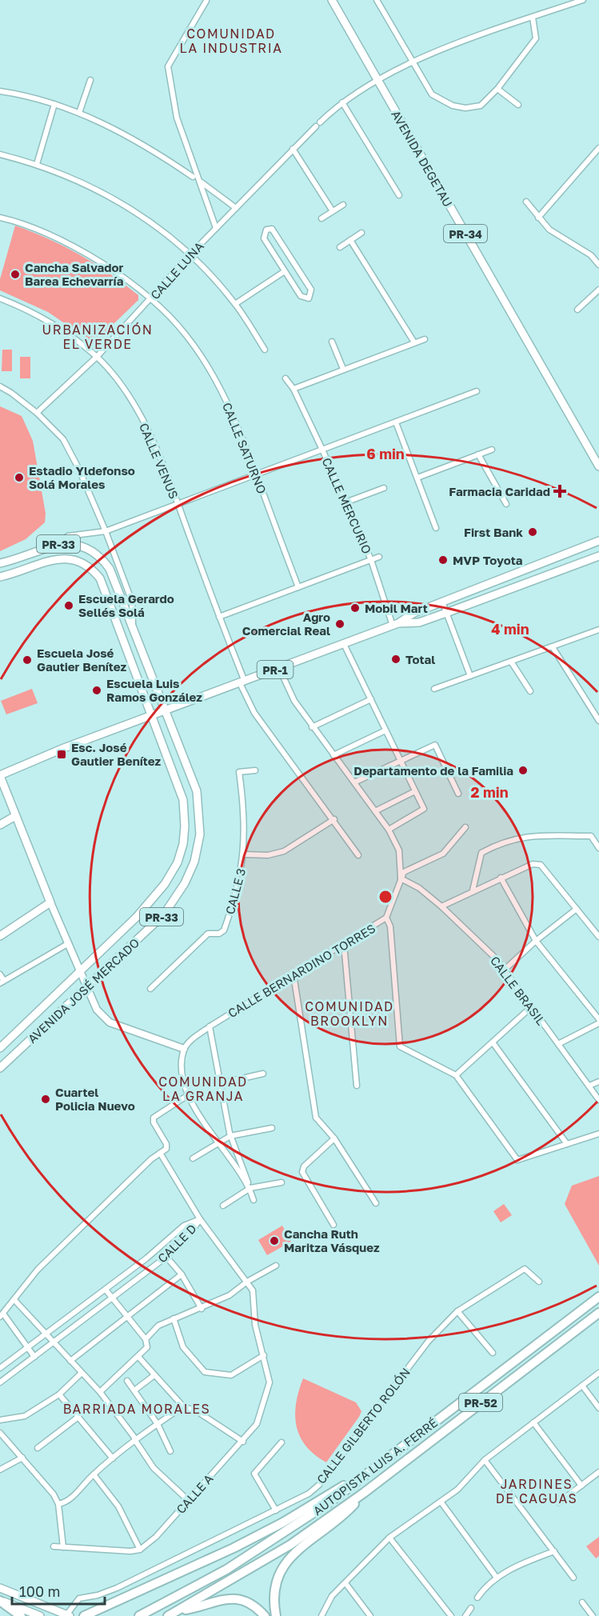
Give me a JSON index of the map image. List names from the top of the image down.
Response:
{
  "streets": {
    "highway": ["PR-52", "AUTOPISTA LUIS A. FERRÉ"],
    "main road": [
      "AVENIDA DEGETAU",
      "PR-34",
      "PR-33",
      "PR-1",
      "AVENIDA JOSÉ MERCADO"
    ],
    "street": [
      "CALLE LUNA",
      "CALLE SATURNO",
      "CALLE VENUS",
      "CALLE MERCURIO",
      "CALLE 3",
      "CALLE BERNARDINO TORRES",
      "CALLE BRASIL",
      "CALLE D",
      "CALLE GILBERTO ROLÓN",
      "CALLE A"
    ]
  },
  "crossings": [
    ["AVENIDA DEGETAU", "CALLE LUNA"],
    ["CALLE LUNA", "CALLE SATURNO"],
    ["CALLE LUNA", "CALLE VENUS"],
    ["CALLE VENUS", "PR-1"],
    ["CALLE MERCURIO", "PR-1"],
    ["PR-1", "AVENIDA JOSÉ MERCADO"],
    ["CALLE BERNARDINO TORRES", "CALLE BRASIL"],
    ["CALLE D", "CALLE A"]
  ],
  "districts": [
    "COMUNIDAD LA INDUSTRIA",
    "URBANIZACIÓN EL VERDE",
    "COMUNIDAD BROOKLYN",
    "COMUNIDAD LA GRANJA",
    "BARRIADA MORALES",
    "JARDINES DE CAGUAS"
  ],
  "places": {
    "other": [
      "Cancha Salvador Barea Echevarría",
      "Estadio Yldefonso Solá Morales",
      "First Bank",
      "MVP Toyota",
      "Escuela Gerardo Sellés Solá",
      "Mobil Mart",
      "Agro Comercial Real",
      "Total",
      "Escuela José Gautier Benítez",
      "Escuela Luis Ramos González",
      "Departamento de la Familia",
      "Cuartel Policia Nuevo",
      "Cancha Ruth Maritza Vásquez"
    ],
    "health": ["Farmacia Caridad"],
    "transit": ["Esc. José Gautier Benítez"]
  },
  "scale_bar": "100 m",
  "rings": ["6 min", "4 min", "2 min"]
}
